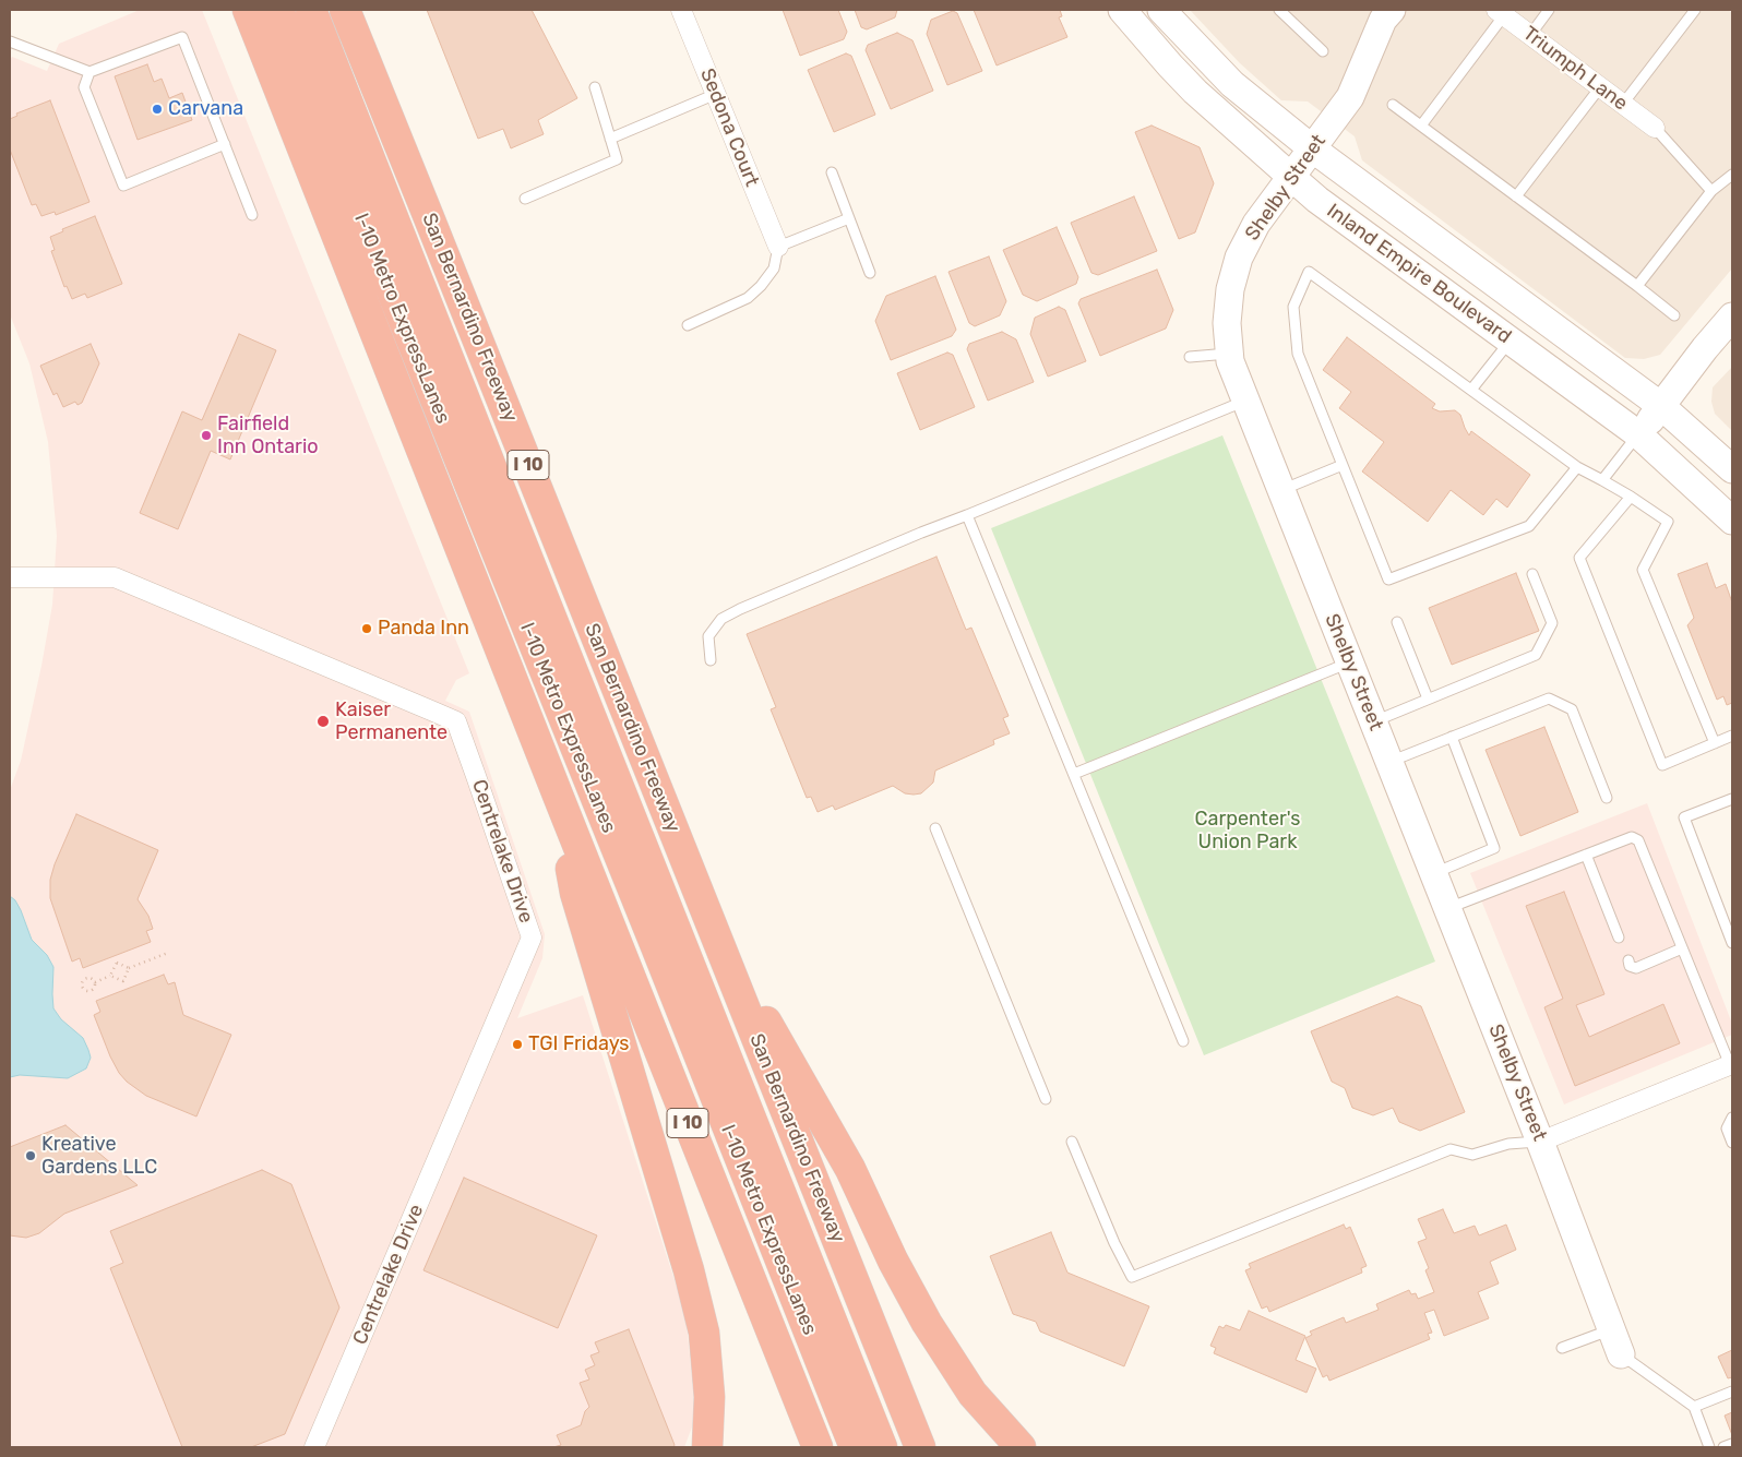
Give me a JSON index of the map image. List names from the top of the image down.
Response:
{
  "streets": {
    "highway": ["San Bernardino Freeway", "I-10 Metro ExpressLanes", "I 10"],
    "street": [
      "Triumph Lane",
      "Sedona Court",
      "Shelby Street",
      "Inland Empire Boulevard",
      "Centrelake Drive"
    ]
  },
  "crossings": [
    ["Shelby Street", "Inland Empire Boulevard"]
  ],
  "parks": ["Carpenter's Union Park"],
  "places": [
    "Carvana",
    "Fairfield Inn Ontario",
    "Panda Inn",
    "Kaiser Permanente",
    "TGI Fridays",
    "Kreative Gardens LLC"
  ]
}
